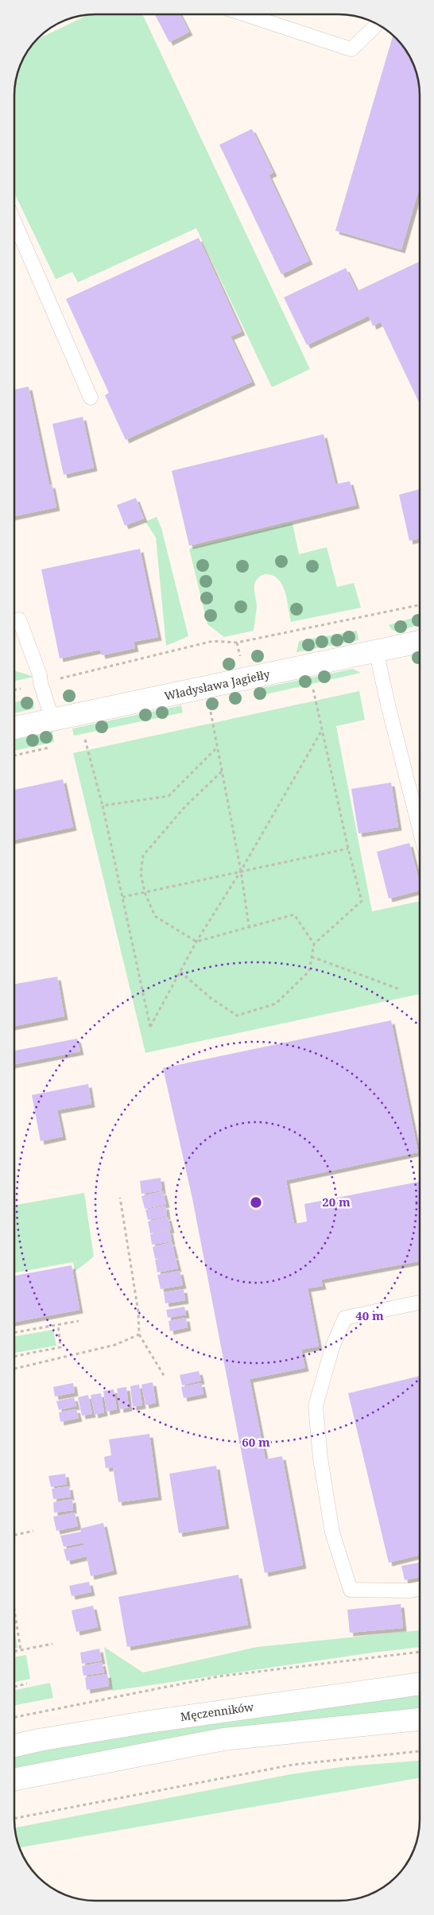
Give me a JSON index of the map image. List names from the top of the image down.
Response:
{
  "streets": {
    "main road": ["Władysława Jagiełły", "Męczenników"]
  },
  "rings": ["20 m", "40 m", "60 m"]
}
